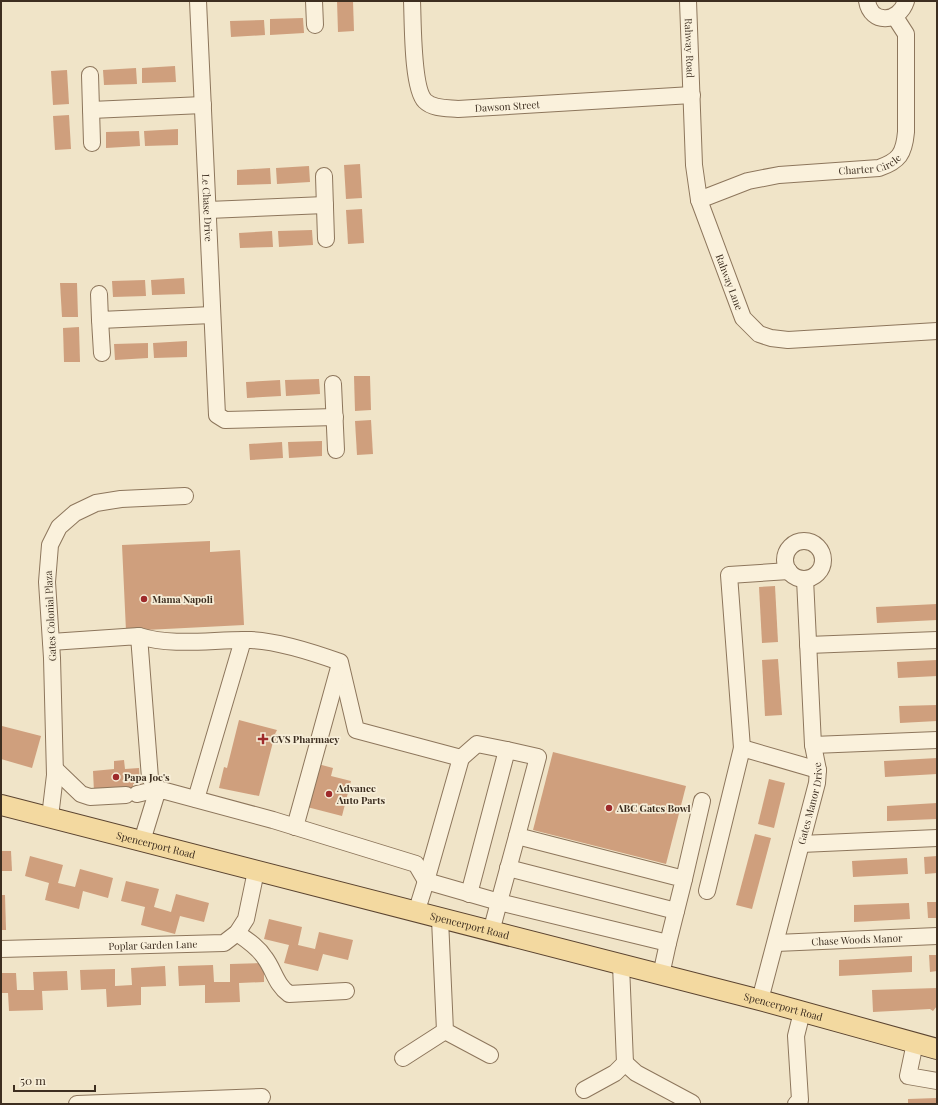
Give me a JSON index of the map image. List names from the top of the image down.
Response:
{
  "streets": {
    "main road": ["Spencerport Road"],
    "street": [
      "Rahway Road",
      "Dawson Street",
      "Charter Circle",
      "Le Chase Drive",
      "Rahway Lane",
      "Gates Colonial Plaza",
      "Gates Manor Drive",
      "Chase Woods Manor",
      "Poplar Garden Lane"
    ]
  },
  "crossings": [
    ["Rahway Road", "Dawson Street"],
    ["Rahway Road", "Rahway Lane"],
    ["Dawson Street", "Rahway Lane"],
    ["Charter Circle", "Rahway Lane"],
    ["Gates Colonial Plaza", "Spencerport Road"],
    ["Gates Manor Drive", "Spencerport Road"],
    ["Gates Manor Drive", "Chase Woods Manor"],
    ["Spencerport Road", "Poplar Garden Lane"]
  ],
  "places": {
    "other": [
      "Mama Napoli",
      "Papa Joe's",
      "Advance Auto Parts",
      "ABC Gates Bowl"
    ],
    "health": ["CVS Pharmacy"]
  },
  "scale_bar": "50 m"
}
